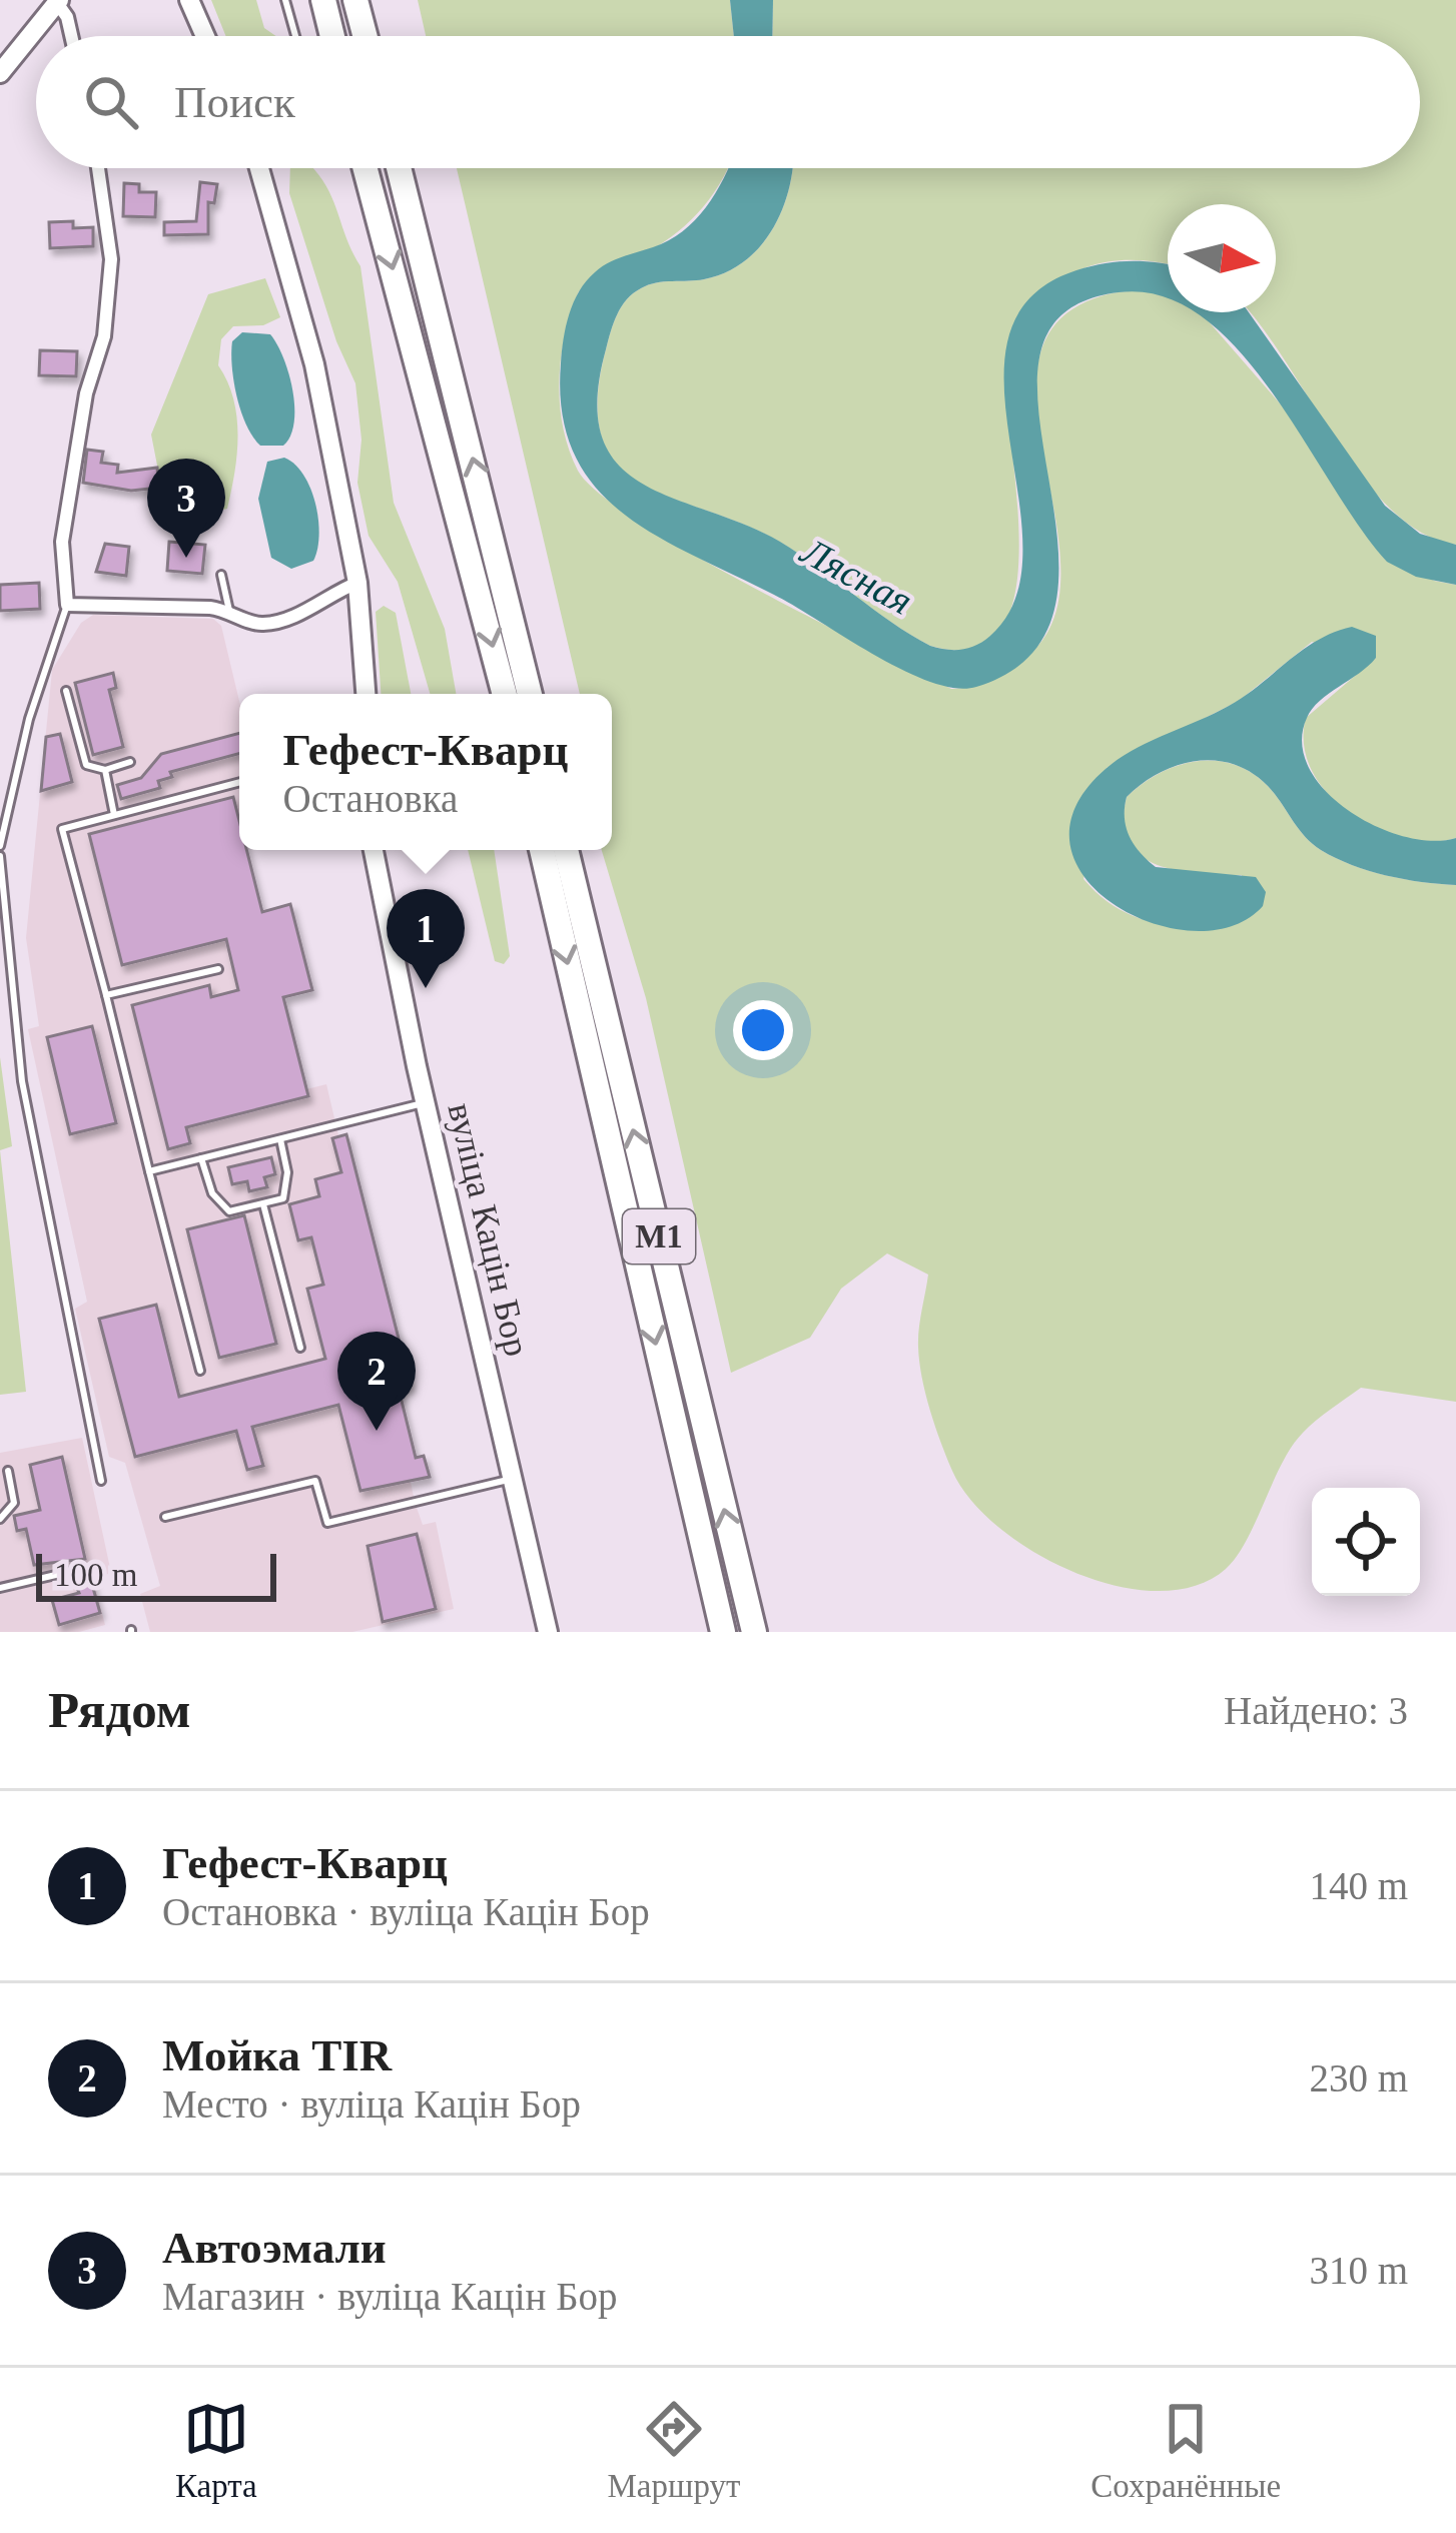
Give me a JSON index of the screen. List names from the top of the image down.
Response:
{
  "streets": {
    "highway": ["М1"],
    "main road": ["вуліца Кацін Бор"]
  },
  "water": ["Лясная"],
  "scale_bar": "100 m",
  "north": "right",
  "page": {
    "search": "Поиск",
    "pins": ["3", "1", "2"],
    "popup": ["Гефест-Кварц", "Остановка"],
    "scale": "100 m",
    "heading": ["Рядом", "Найдено: 3"],
    "list": [
      {
        "mark": "1",
        "name": "Гефест-Кварц",
        "note": "Остановка · вуліца Кацін Бор",
        "value": "140 m"
      },
      {
        "mark": "2",
        "name": "Мойка TIR",
        "note": "Место · вуліца Кацін Бор",
        "value": "230 m"
      },
      {
        "mark": "3",
        "name": "Автоэмали",
        "note": "Магазин · вуліца Кацін Бор",
        "value": "310 m"
      }
    ],
    "nav": ["Карта", "Маршрут", "Сохранённые"]
  }
}
